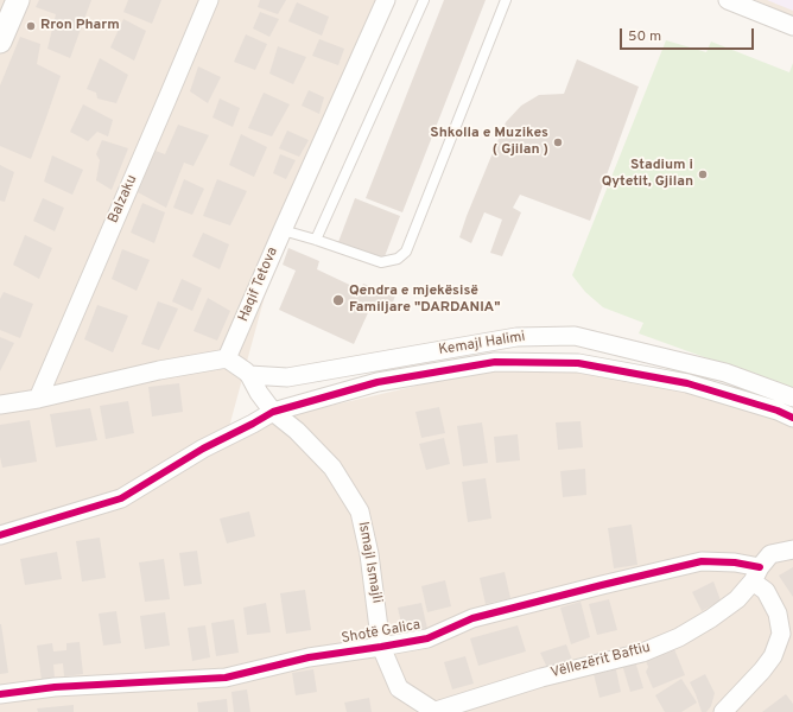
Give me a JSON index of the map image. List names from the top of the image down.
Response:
{
  "streets": {
    "street": [
      "Balzaku",
      "Haqif Tetova",
      "Kemajl Halimi",
      "Ismajl Ismajli",
      "Shotë Galica",
      "Vëllezërit Baftiu"
    ]
  },
  "crossings": [
    ["Haqif Tetova", "Ismajl Ismajli"],
    ["Kemajl Halimi", "Ismajl Ismajli"],
    ["Ismajl Ismajli", "Shotë Galica"],
    ["Ismajl Ismajli", "Vëllezërit Baftiu"],
    ["Shotë Galica", "Vëllezërit Baftiu"]
  ],
  "places": [
    "Rron Pharm",
    "Shkolla e Muzikes ( Gjilan )",
    "Stadium i Qytetit, Gjilan",
    "Qendra e mjekësisë Familjare \"DARDANIA\""
  ],
  "scale_bar": "50 m"
}
